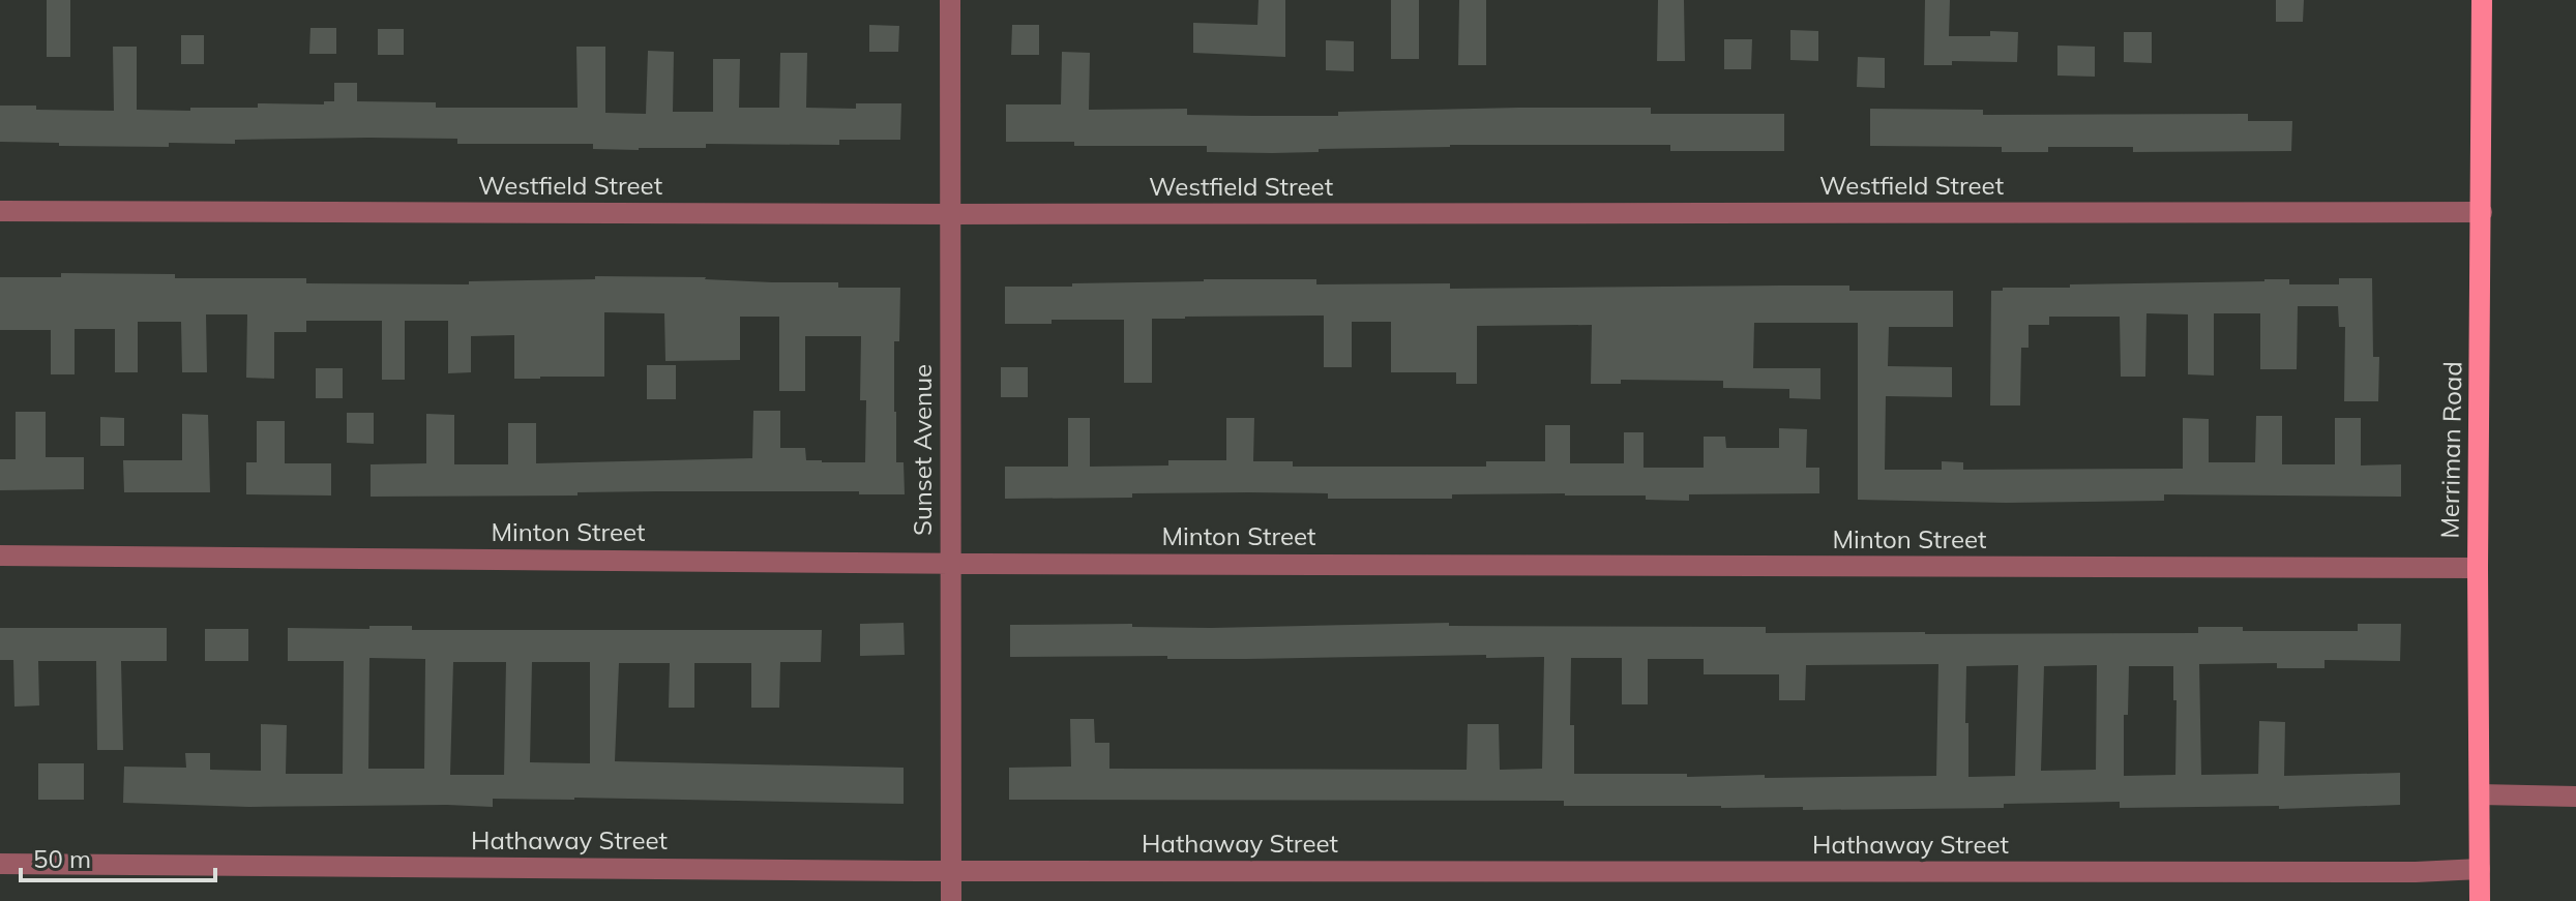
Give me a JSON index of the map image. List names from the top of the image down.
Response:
{
  "streets": {
    "main road": ["Merriman Road"],
    "street": [
      "Westfield Street",
      "Sunset Avenue",
      "Minton Street",
      "Hathaway Street"
    ]
  },
  "crossings": [
    ["Westfield Street", "Sunset Avenue"],
    ["Westfield Street", "Merriman Road"],
    ["Sunset Avenue", "Minton Street"],
    ["Sunset Avenue", "Hathaway Street"],
    ["Merriman Road", "Minton Street"],
    ["Merriman Road", "Hathaway Street"]
  ],
  "scale_bar": "50 m"
}
